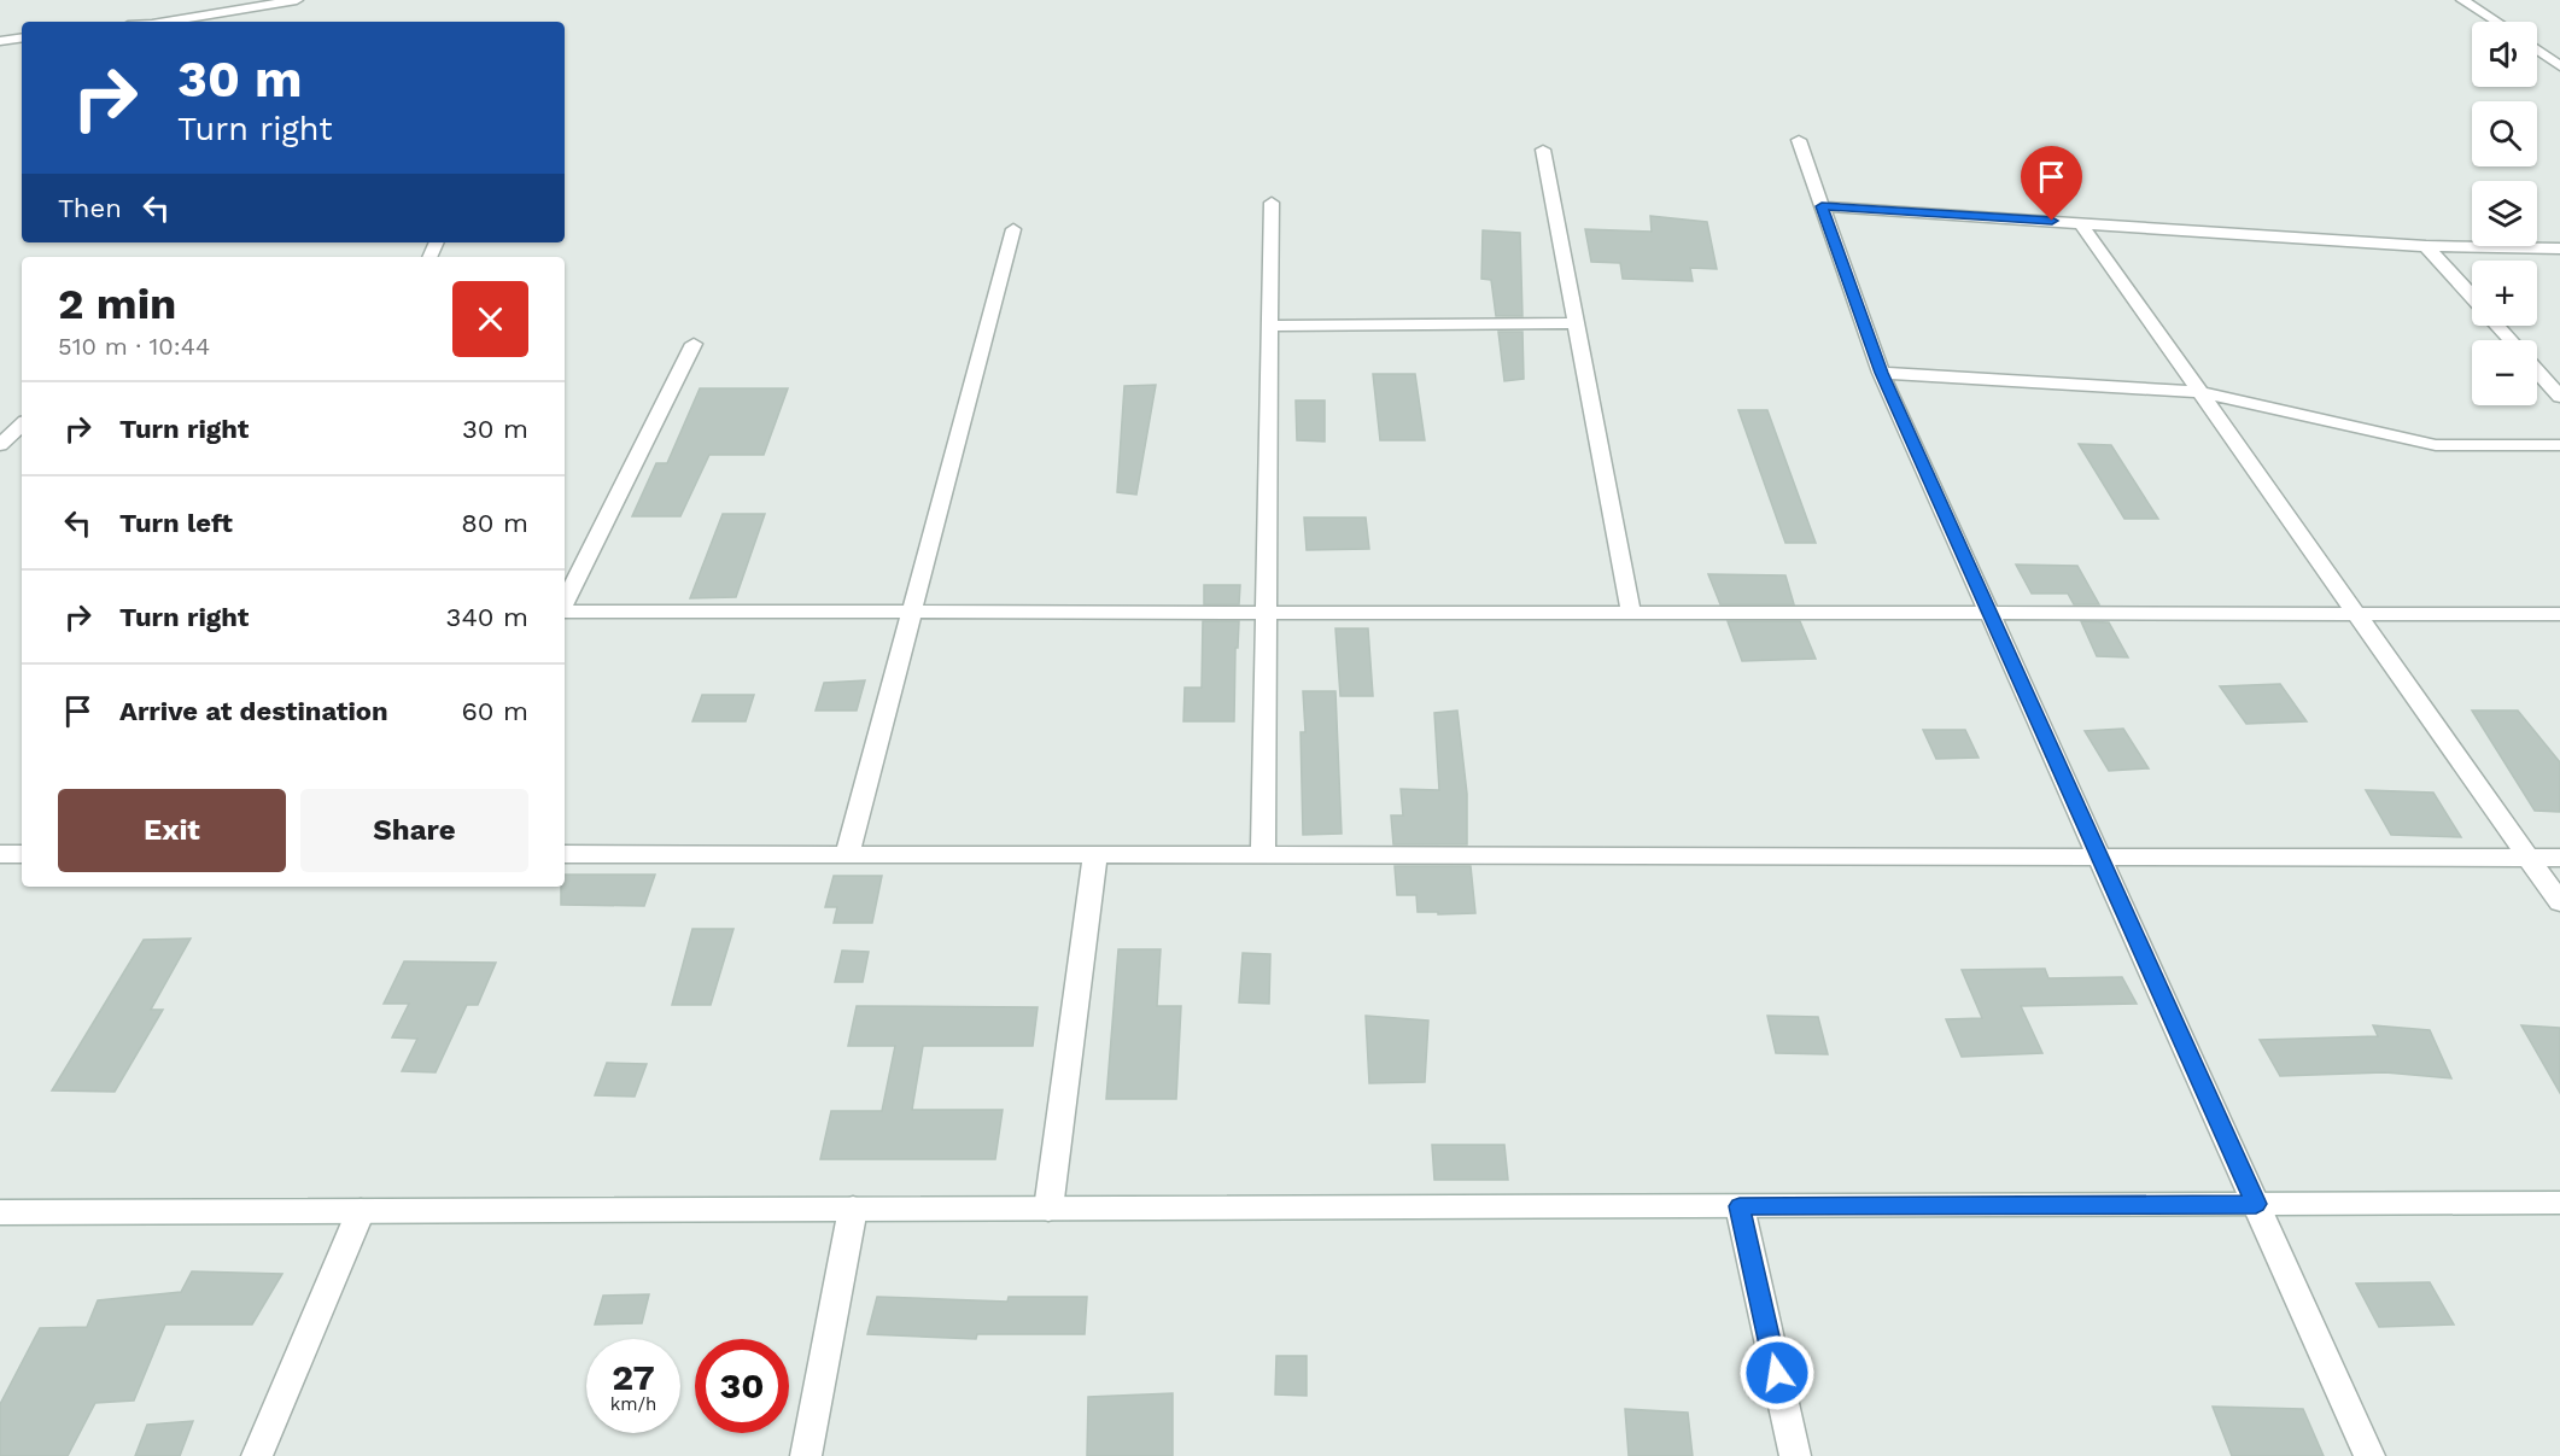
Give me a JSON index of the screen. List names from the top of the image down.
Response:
{
  "page": {
    "map_buttons": ["+", "−"],
    "turn": ["30 m", "Turn right"],
    "then": "Then",
    "heading": ["2 min", "510 m · 10:44"],
    "list": [
      {
        "name": "Turn right",
        "value": "30 m"
      },
      {
        "name": "Turn left",
        "value": "80 m"
      },
      {
        "name": "Turn right",
        "value": "340 m"
      },
      {
        "name": "Arrive at destination",
        "value": "60 m"
      }
    ],
    "buttons": ["Exit", "Share"],
    "speed": "27 km/h",
    "limit": "30"
  }
}
